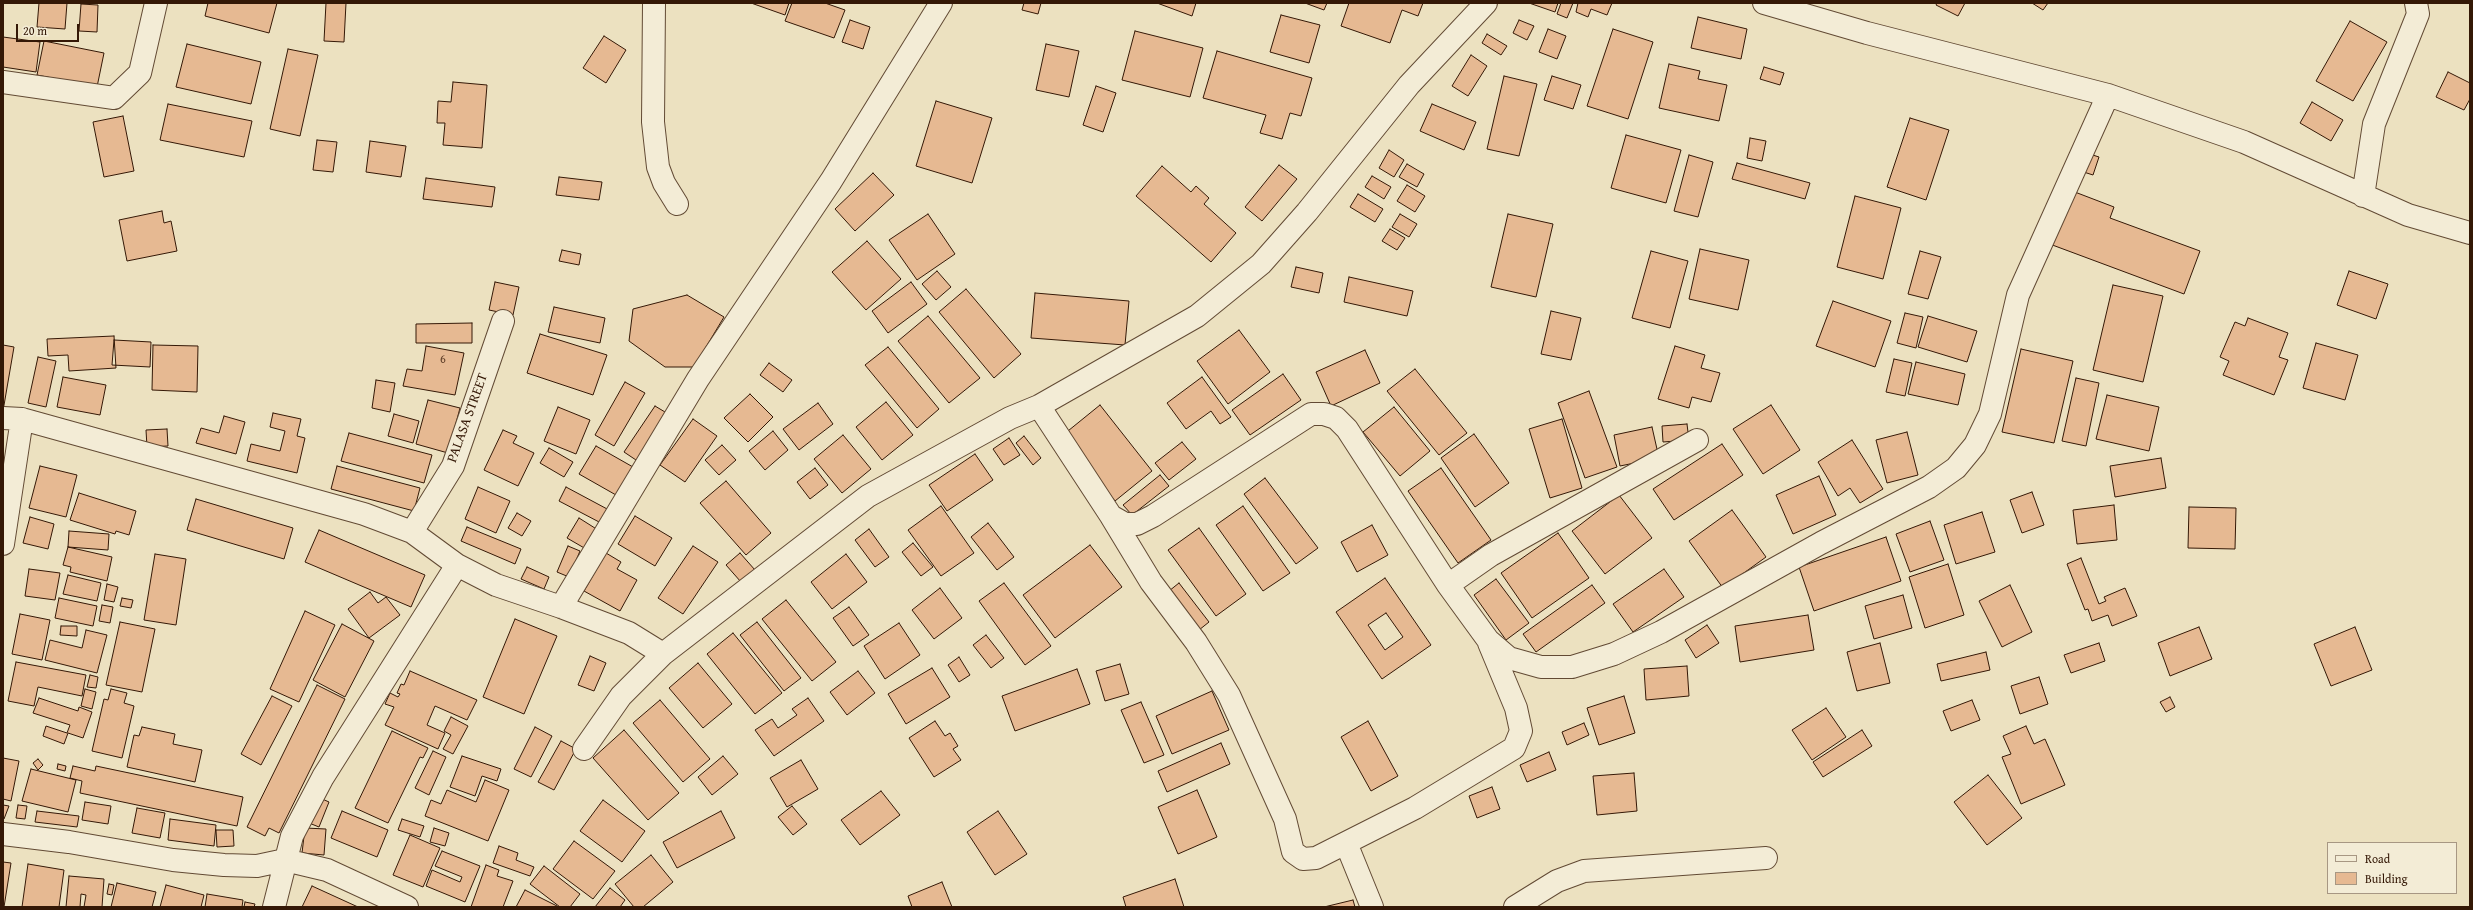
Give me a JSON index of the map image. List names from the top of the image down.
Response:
{
  "streets": {
    "street": ["PALASA STREET"]
  },
  "house_numbers": ["6"],
  "legend": ["Road", "Building"],
  "scale_bar": "20 m"
}
